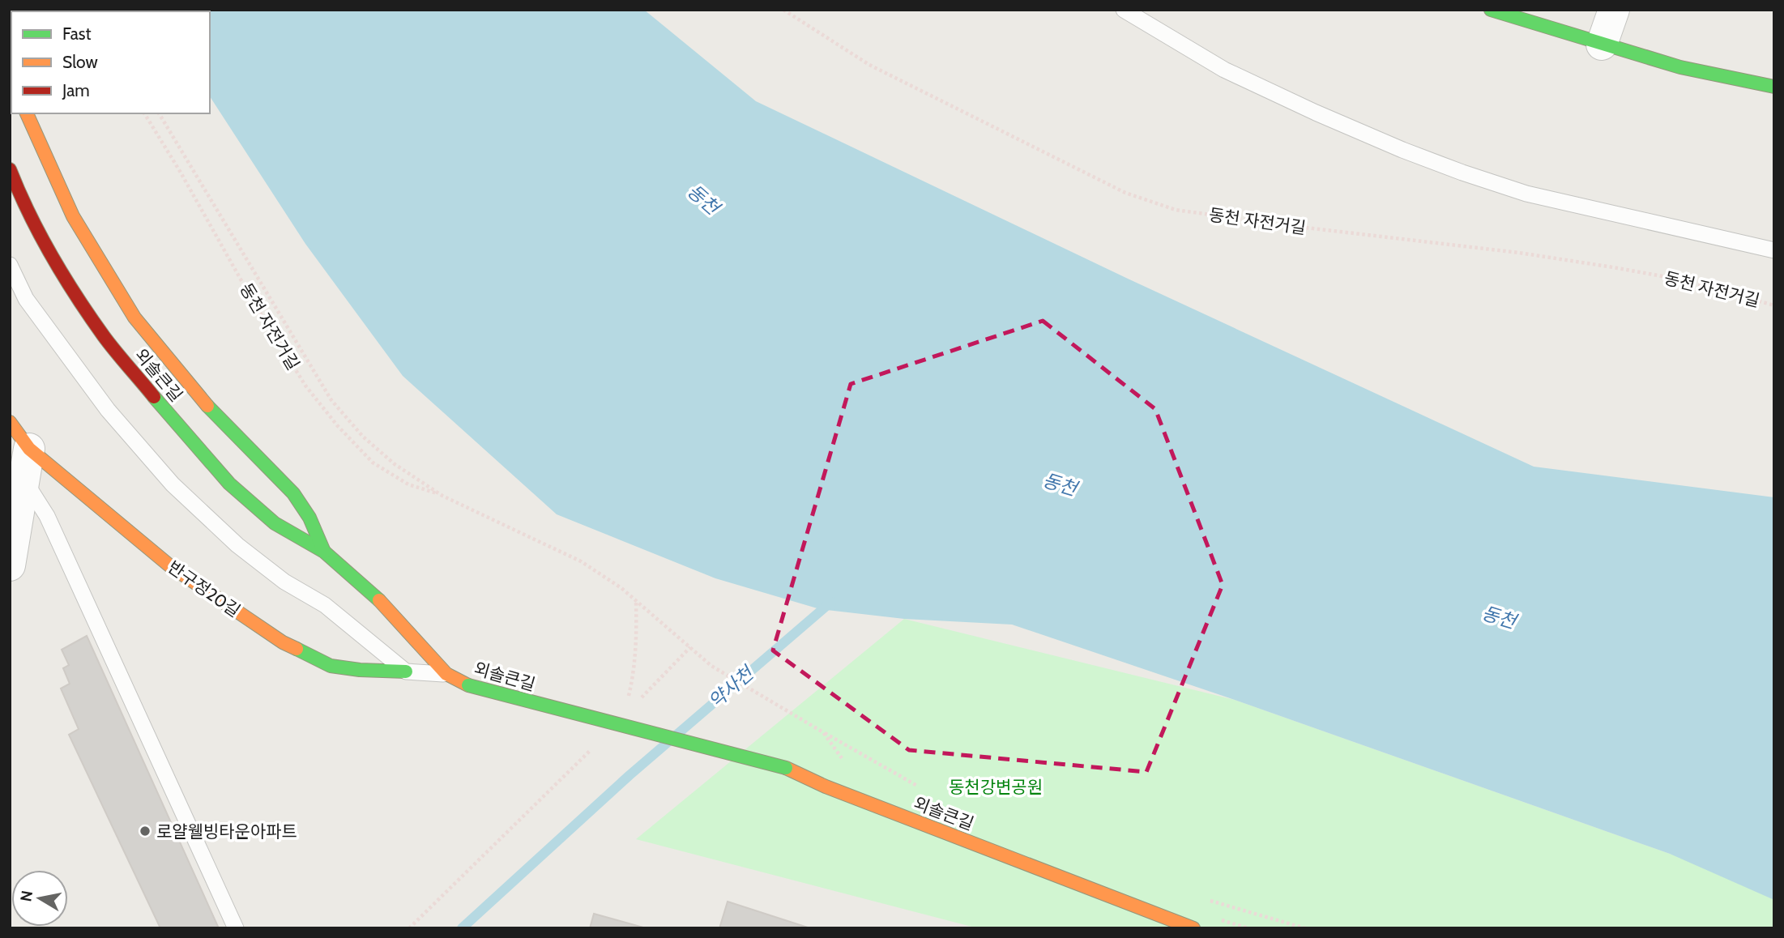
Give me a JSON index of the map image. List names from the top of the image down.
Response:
{
  "streets": {
    "street": ["외솔큰길", "반구정20길"],
    "path": ["동천 자전거길"]
  },
  "water": ["동천", "약사천"],
  "parks": ["동천강변공원"],
  "places": ["로얄웰빙타운아파트"],
  "legend": ["Fast", "Slow", "Jam"],
  "north": "left"
}
